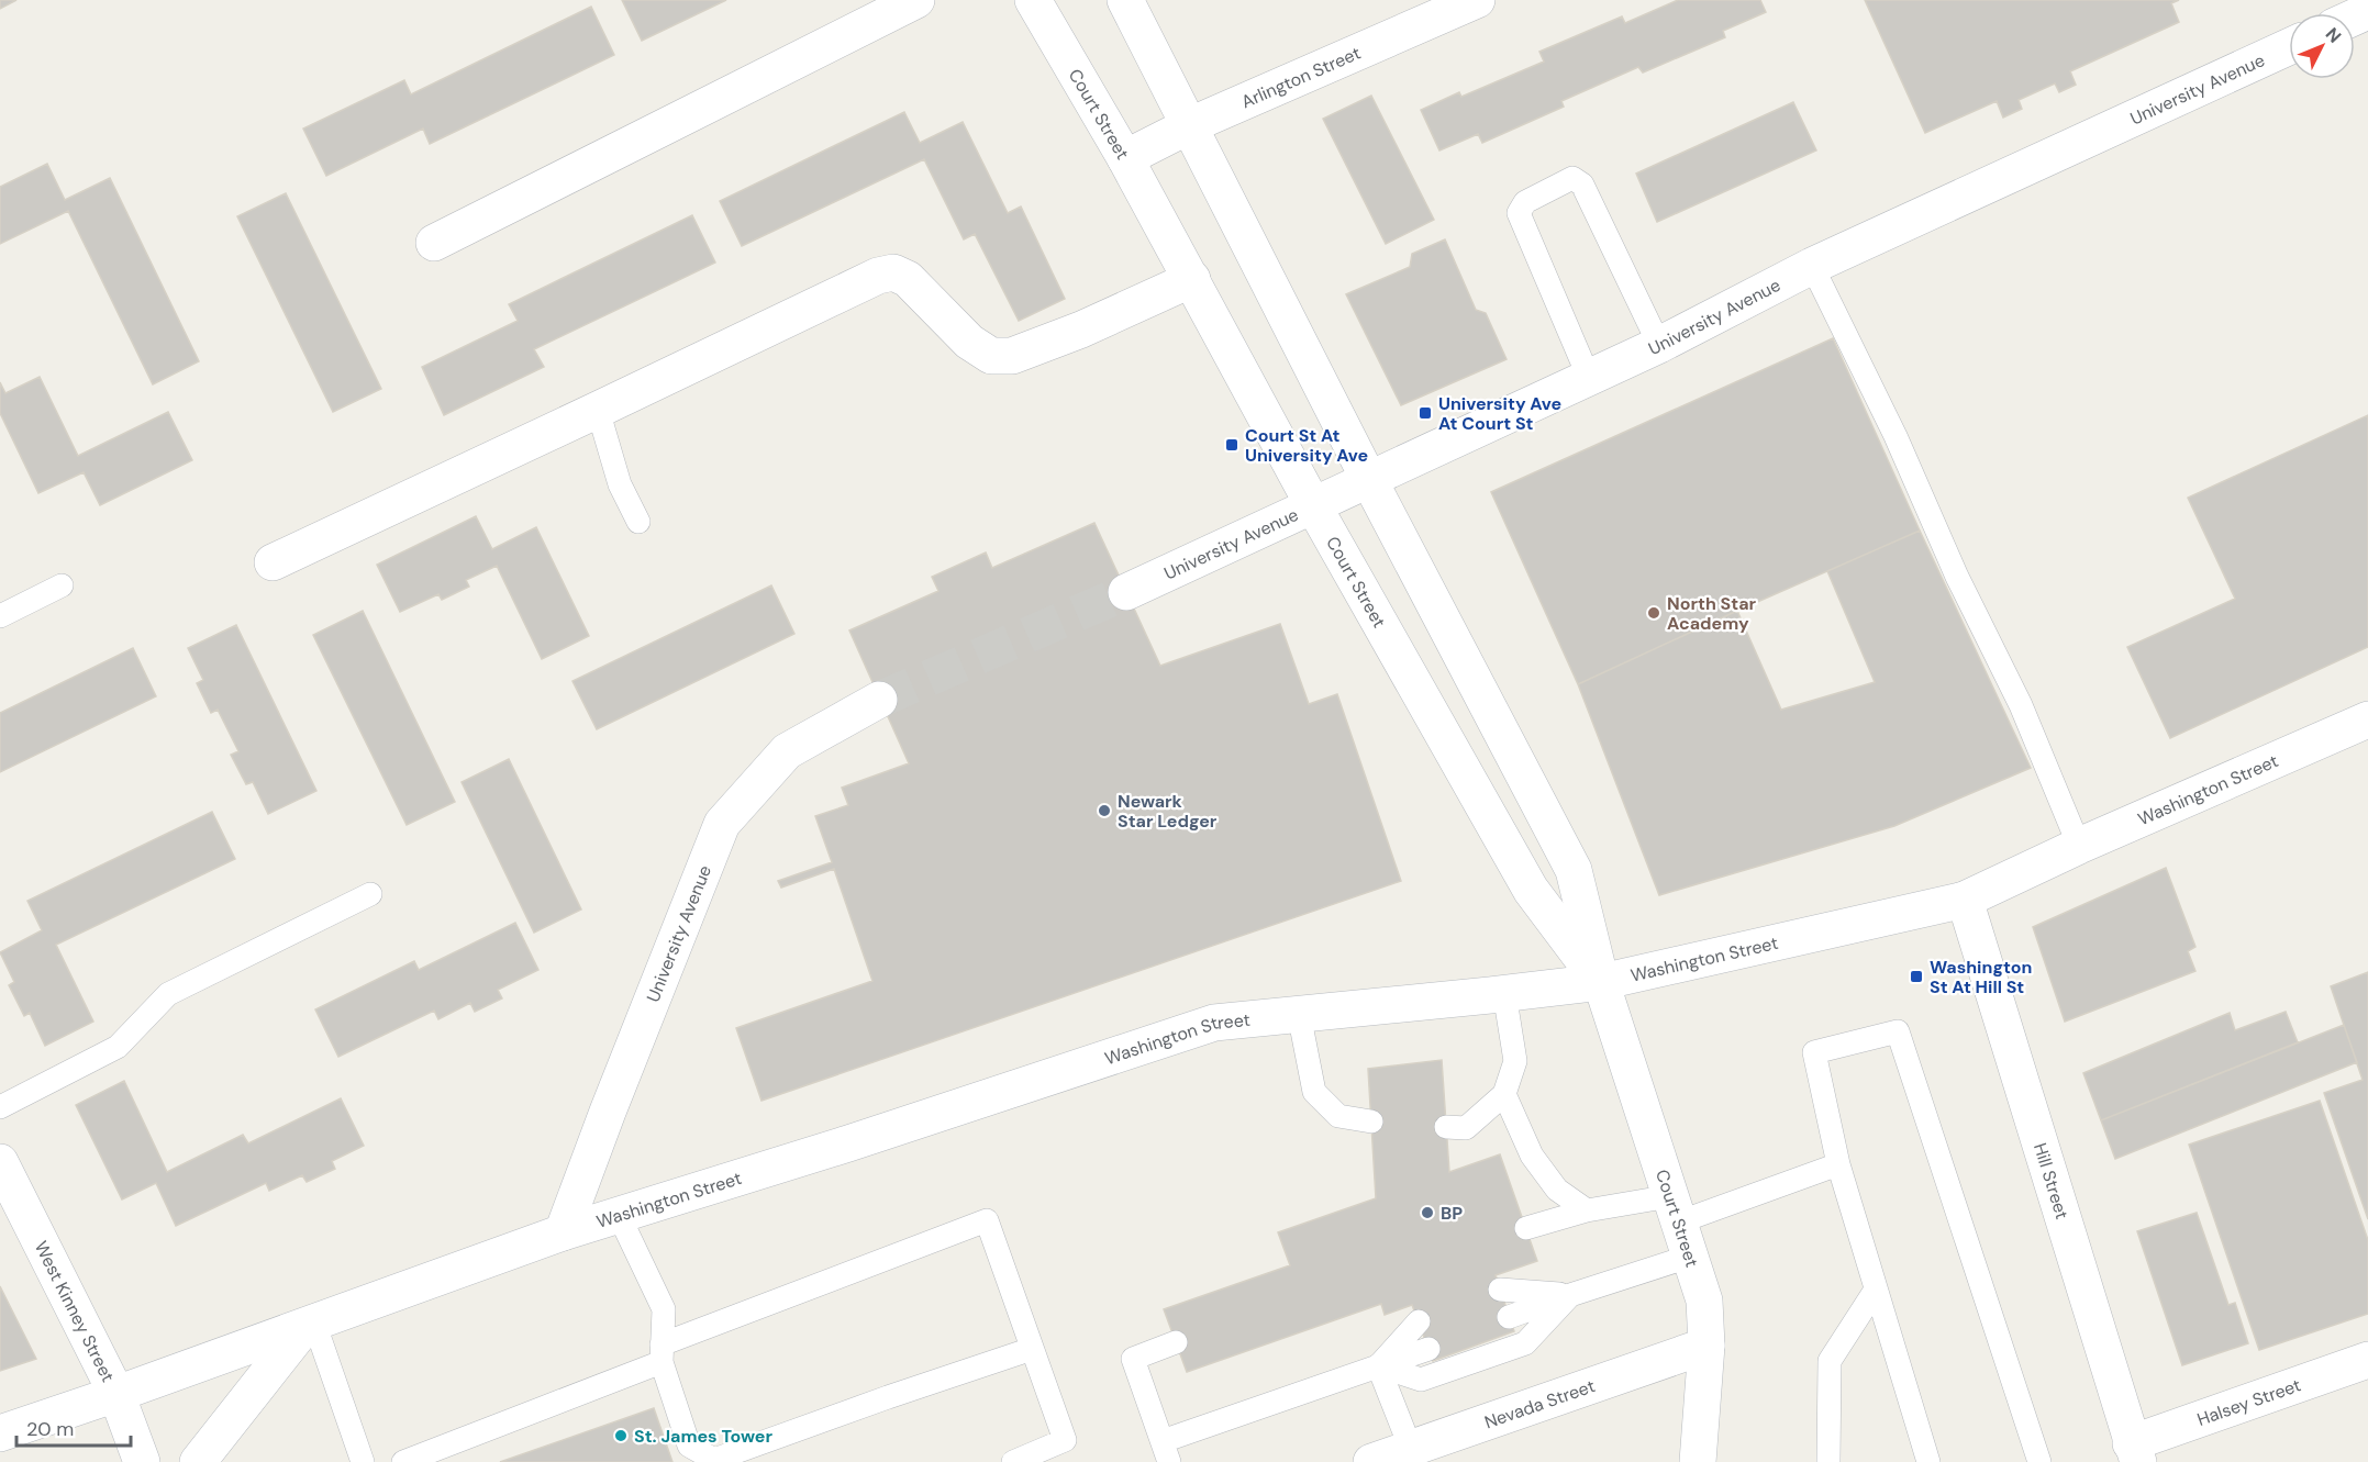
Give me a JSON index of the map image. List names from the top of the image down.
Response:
{
  "streets": {
    "street": [
      "Arlington Street",
      "University Avenue",
      "Court Street",
      "Washington Street",
      "Hill Street",
      "West Kinney Street",
      "Halsey Street",
      "Nevada Street"
    ]
  },
  "crossings": [
    ["Arlington Street", "Court Street"],
    ["University Avenue", "Court Street"],
    ["University Avenue", "Washington Street"],
    ["Court Street", "Washington Street"],
    ["Court Street", "Nevada Street"],
    ["Washington Street", "Hill Street"],
    ["Washington Street", "West Kinney Street"],
    ["Hill Street", "Halsey Street"]
  ],
  "places": {
    "transit": ["University Ave At Court St", "Court St At University Ave", "Washington St At Hill St"],
    "other": [
      "North Star Academy",
      "Newark Star Ledger",
      "BP",
      "St. James Tower"
    ]
  },
  "scale_bar": "20 m",
  "north": "top right"
}
